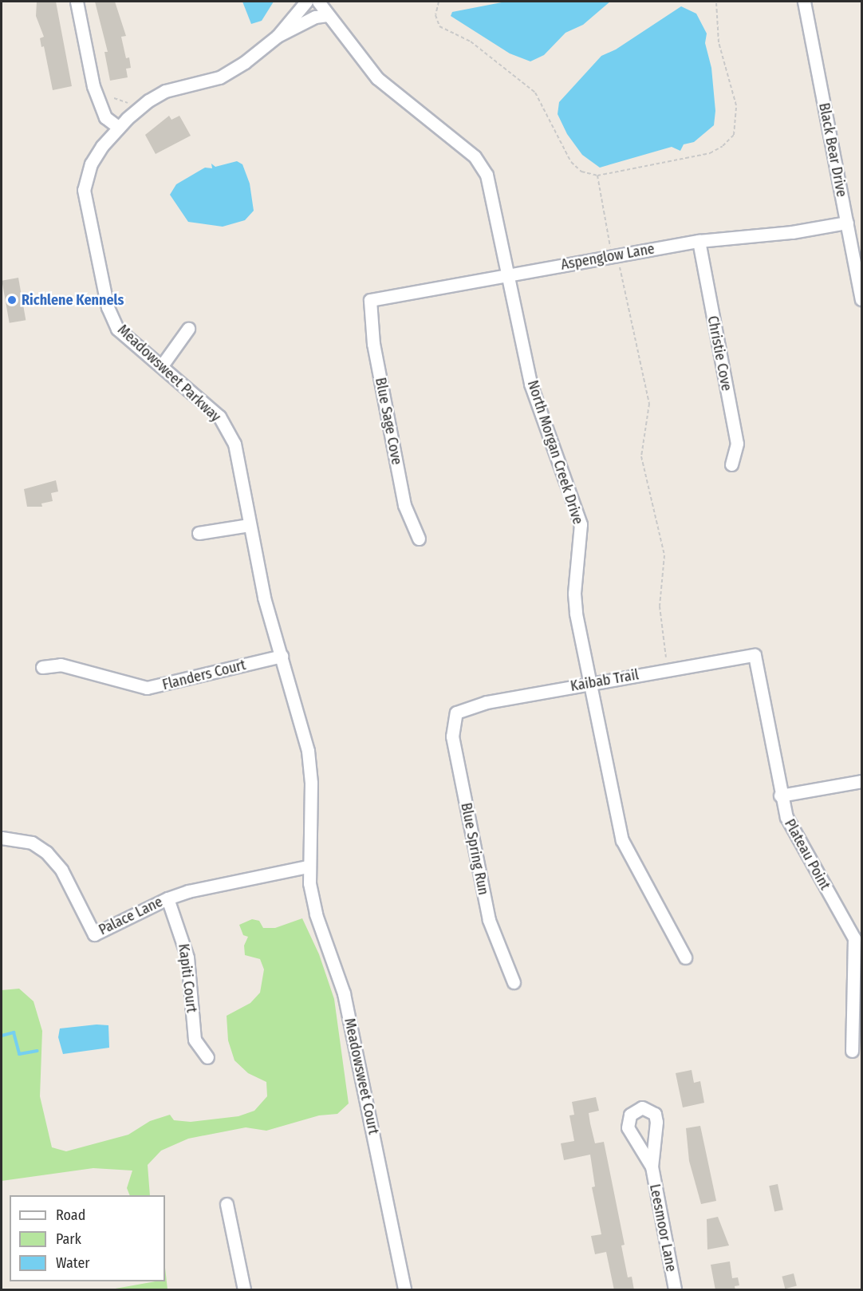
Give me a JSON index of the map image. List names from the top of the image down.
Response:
{
  "streets": {
    "street": [
      "Black Bear Drive",
      "Aspenglow Lane",
      "Christie Cove",
      "Meadowsweet Parkway",
      "Blue Sage Cove",
      "North Morgan Creek Drive",
      "Flanders Court",
      "Kaibab Trail",
      "Blue Spring Run",
      "Plateau Point",
      "Palace Lane",
      "Kapiti Court",
      "Meadowsweet Court",
      "Leesmoor Lane"
    ]
  },
  "crossings": [
    ["Black Bear Drive", "Aspenglow Lane"],
    ["Aspenglow Lane", "Christie Cove"],
    ["Aspenglow Lane", "Blue Sage Cove"],
    ["Aspenglow Lane", "North Morgan Creek Drive"],
    ["Meadowsweet Parkway", "North Morgan Creek Drive"],
    ["Meadowsweet Parkway", "Flanders Court"],
    ["Meadowsweet Parkway", "Palace Lane"],
    ["Meadowsweet Parkway", "Meadowsweet Court"],
    ["North Morgan Creek Drive", "Kaibab Trail"],
    ["Kaibab Trail", "Blue Spring Run"],
    ["Kaibab Trail", "Plateau Point"],
    ["Palace Lane", "Kapiti Court"],
    ["Palace Lane", "Meadowsweet Court"]
  ],
  "places": ["Richlene Kennels"],
  "legend": ["Road", "Park", "Water"]
}
